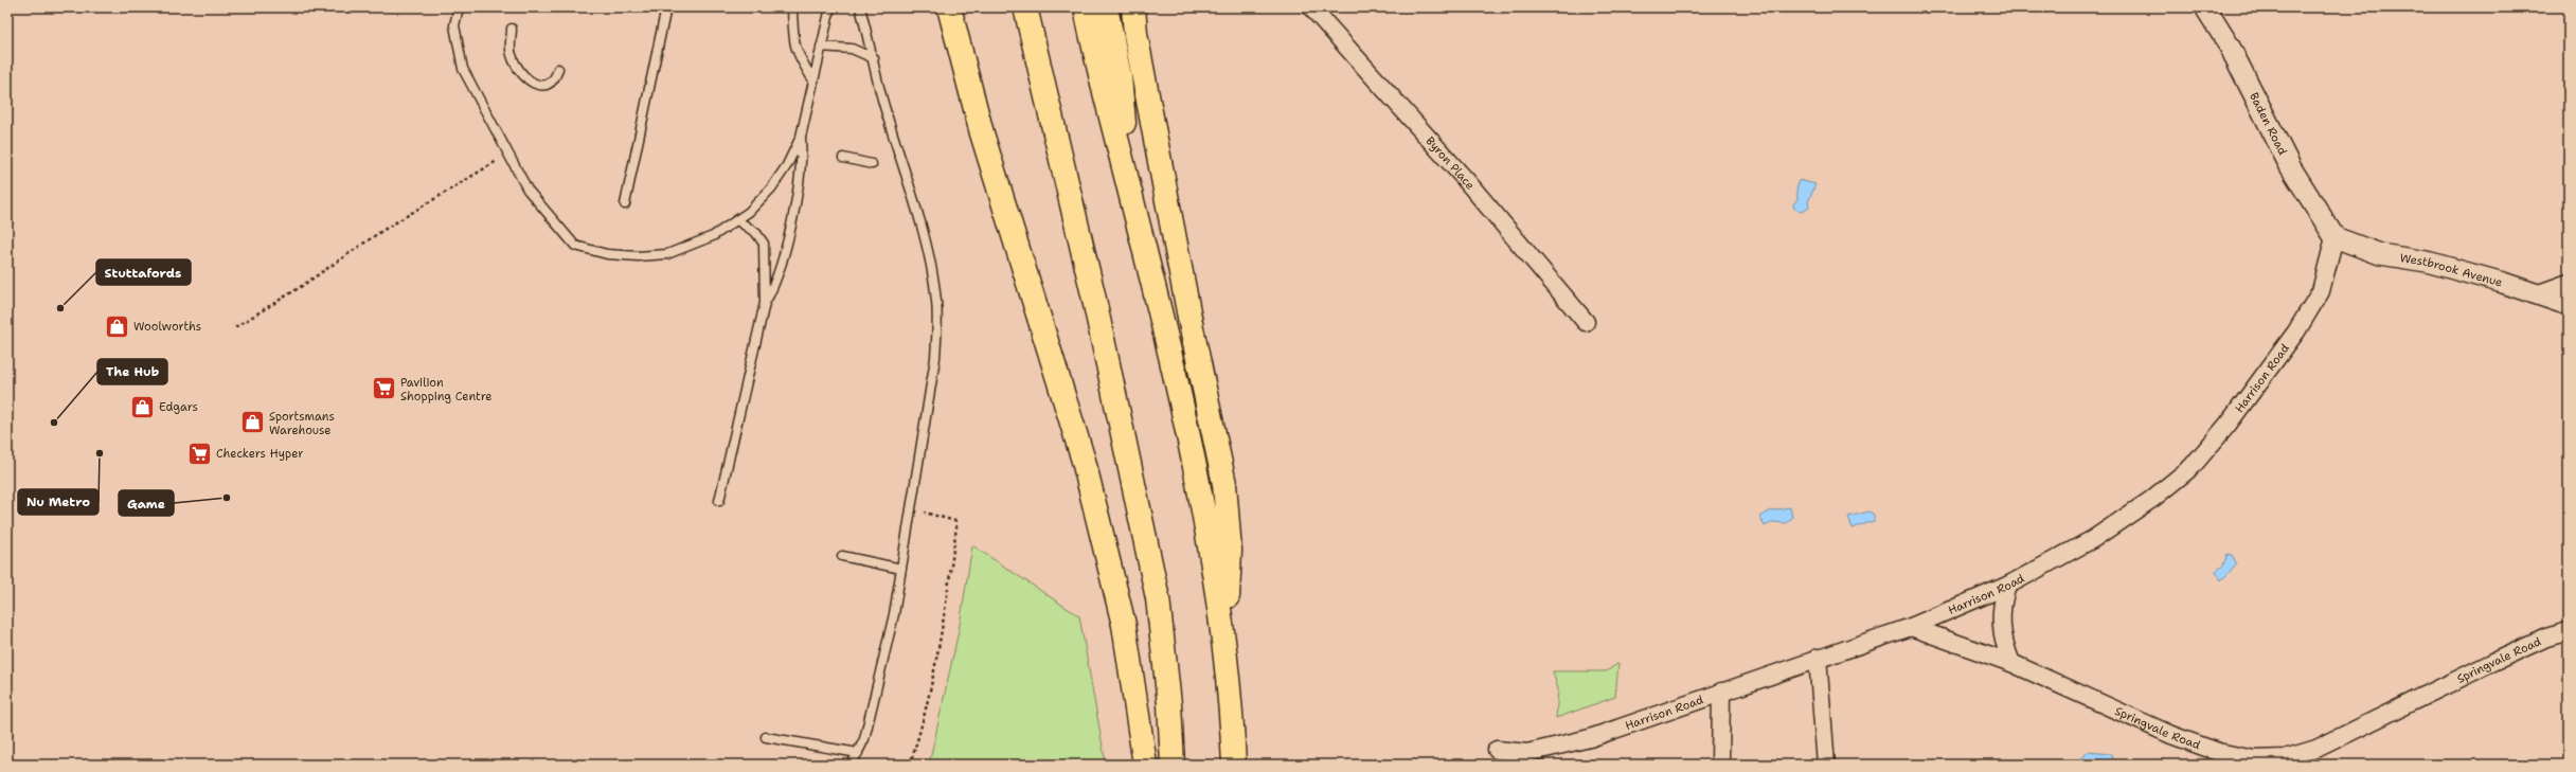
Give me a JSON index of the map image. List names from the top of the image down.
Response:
{
  "streets": {
    "street": [
      "Baden Road",
      "Byron Place",
      "Westbrook Avenue",
      "Harrison Road",
      "Springvale Road"
    ]
  },
  "crossings": [
    ["Baden Road", "Westbrook Avenue"],
    ["Baden Road", "Harrison Road"],
    ["Westbrook Avenue", "Harrison Road"],
    ["Harrison Road", "Springvale Road"]
  ],
  "places": {
    "other": [
      "Stuttafords",
      "The Hub",
      "Nu Metro",
      "Game"
    ],
    "shop": ["Woolworths", "Edgars", "Sportsmans Warehouse"],
    "supermarket": ["Pavilion Shopping Centre", "Checkers Hyper"]
  }
}
